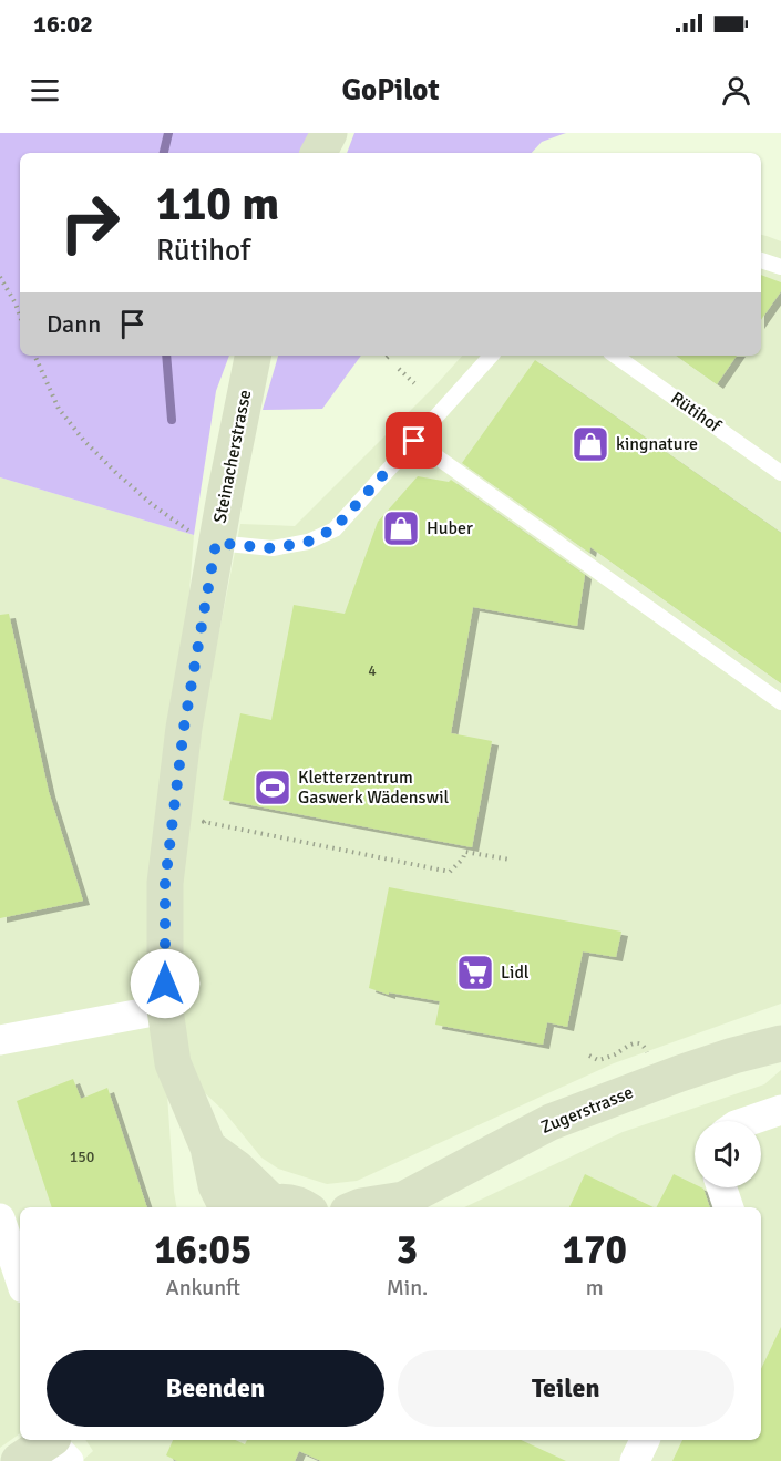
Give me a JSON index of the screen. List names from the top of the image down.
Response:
{
  "streets": {
    "street": ["Steinacherstrasse", "Zugerstrasse"],
    "lane": ["Rütihof"]
  },
  "places": {
    "shop": ["kingnature", "Huber"],
    "sports": ["Kletterzentrum Gaswerk Wädenswil"],
    "supermarket": ["Lidl"]
  },
  "house_numbers": ["4", "150"],
  "page": {
    "status": "16:02",
    "header": "GoPilot",
    "turn": ["110 m", "Rütihof"],
    "then": "Dann",
    "eta": [
      "16:05",
      "Ankunft",
      "3",
      "Min.",
      "170",
      "m"
    ],
    "buttons": ["Beenden", "Teilen"]
  }
}
